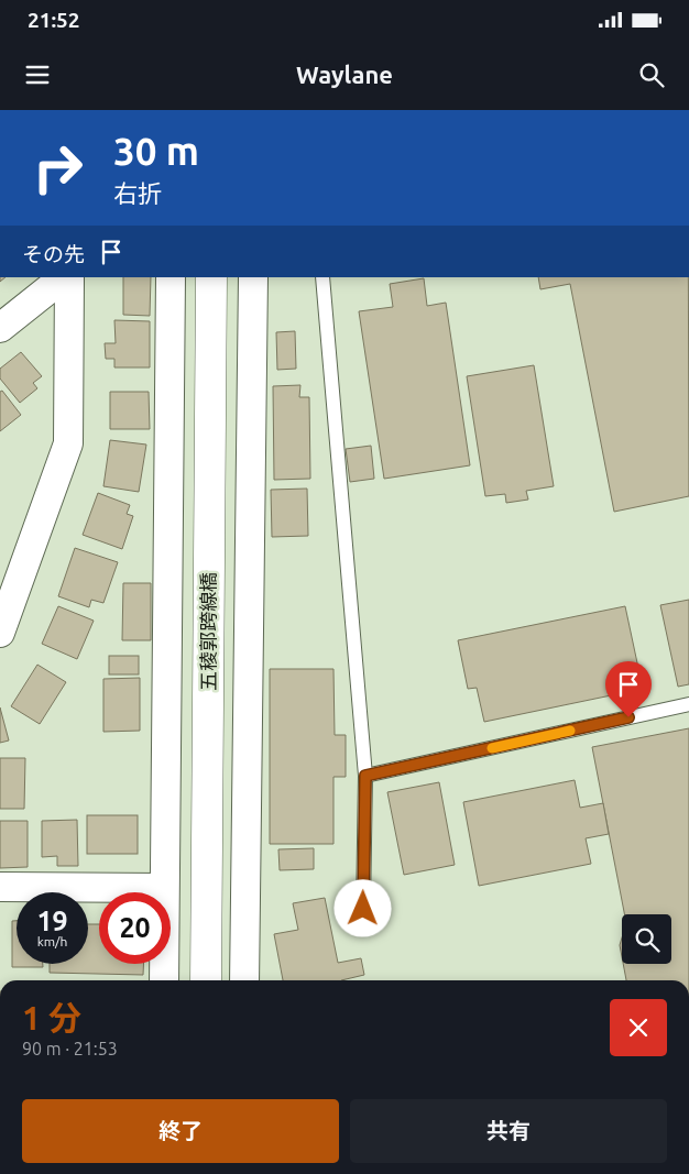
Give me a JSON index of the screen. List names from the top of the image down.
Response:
{
  "streets": {
    "main road": ["五稜郭跨線橋"]
  },
  "page": {
    "status": "21:52",
    "header": "Waylane",
    "turn": ["30 m", "右折"],
    "then": "その先",
    "speed": "19 km/h",
    "limit": "20",
    "heading": ["1 分", "90 m · 21:53"],
    "buttons": ["終了", "共有"]
  }
}
